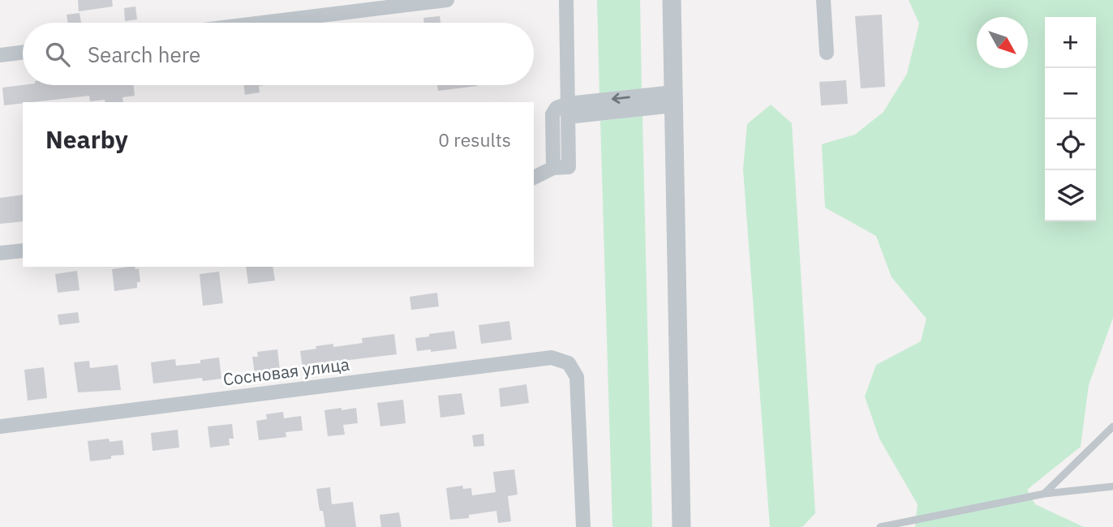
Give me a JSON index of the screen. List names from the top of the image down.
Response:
{
  "streets": {
    "street": ["Сосновая улица"]
  },
  "north": "bottom right",
  "page": {
    "map_buttons": ["+", "−"],
    "search": "Search here",
    "heading": ["Nearby", "0 results"]
  }
}
